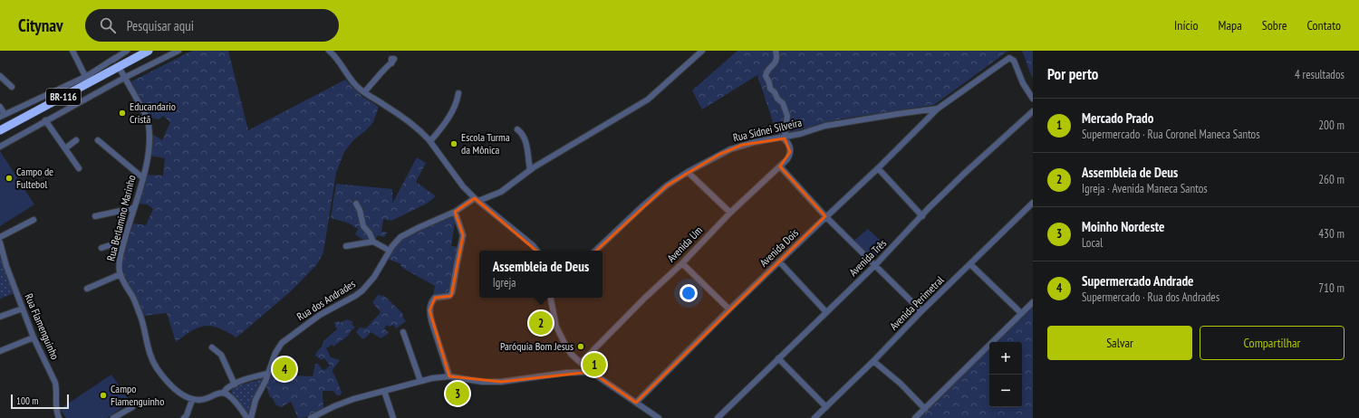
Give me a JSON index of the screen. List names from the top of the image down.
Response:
{
  "streets": {
    "highway": ["BR-116"],
    "street": [
      "Rua Sidnei Silveira",
      "Rua Berlamino Marinho",
      "Avenida Um",
      "Avenida Dois",
      "Avenida Três",
      "Rua dos Andrades",
      "Avenida Perimetral",
      "Rua Flamenguinho"
    ]
  },
  "crossings": [
    ["BR-116", "Rua Berlamino Marinho"],
    ["Rua Sidnei Silveira", "Avenida Um"],
    ["Rua Sidnei Silveira", "Avenida Dois"]
  ],
  "places": [
    "Educandario Cristã",
    "Escola Turma da Mônica",
    "Campo de Fultebol",
    "Paróquia Bom Jesus",
    "Campo Flamenguinho"
  ],
  "scale_bar": "100 m",
  "page": {
    "header": "Citynav",
    "search": "Pesquisar aqui",
    "nav": [
      "Início",
      "Mapa",
      "Sobre",
      "Contato"
    ],
    "heading": ["Por perto", "4 resultados"],
    "list": [
      {
        "mark": "1",
        "name": "Mercado Prado",
        "note": "Supermercado · Rua Coronel Maneca Santos",
        "value": "200 m"
      },
      {
        "mark": "2",
        "name": "Assembleia de Deus",
        "note": "Igreja · Avenida Maneca Santos",
        "value": "260 m"
      },
      {
        "mark": "3",
        "name": "Moinho Nordeste",
        "note": "Local",
        "value": "430 m"
      },
      {
        "mark": "4",
        "name": "Supermercado Andrade",
        "note": "Supermercado · Rua dos Andrades",
        "value": "710 m"
      }
    ],
    "popup": ["Assembleia de Deus", "Igreja"],
    "pins": [
      "2",
      "1",
      "4",
      "3"
    ],
    "buttons": ["Salvar", "Compartilhar"],
    "map_buttons": ["+", "−"],
    "scale": "100 m"
  }
}
